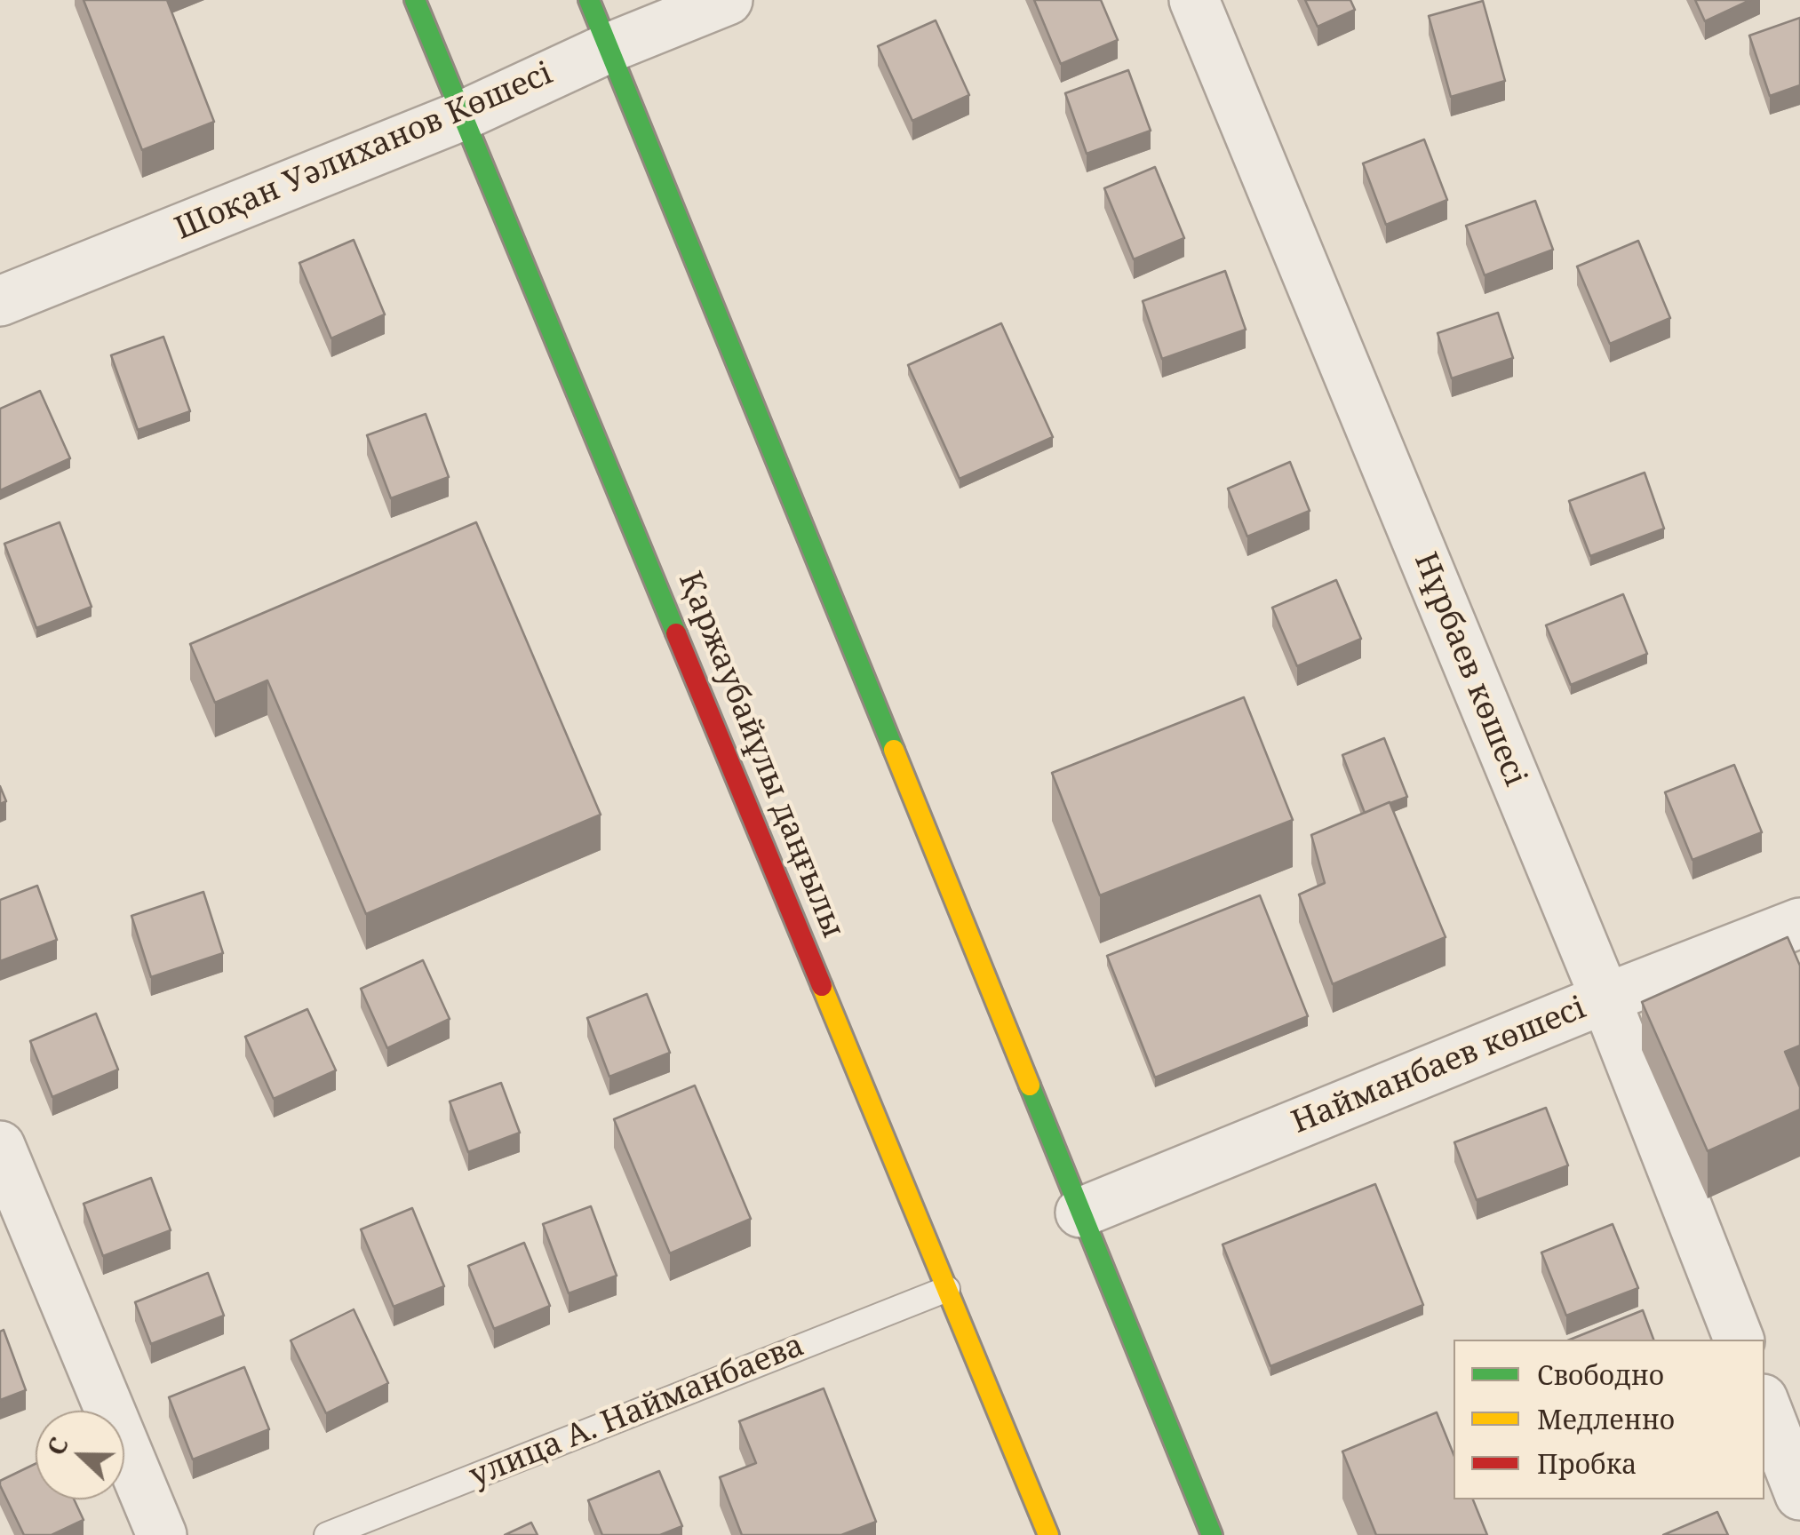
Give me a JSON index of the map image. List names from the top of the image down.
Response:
{
  "streets": {
    "highway": ["Қаржаубайұлы даңғылы"],
    "street": ["Шоқан Уәлиханов Көшесі", "Нұрбаев көшесі", "Найманбаев көшесі"],
    "lane": ["улица А. Найманбаева"]
  },
  "crossings": [
    ["Шоқан Уәлиханов Көшесі", "Қаржаубайұлы даңғылы"],
    ["Нұрбаев көшесі", "Найманбаев көшесі"],
    ["Қаржаубайұлы даңғылы", "улица А. Найманбаева"]
  ],
  "legend": ["Свободно", "Медленно", "Пробка"],
  "north": "left"
}
